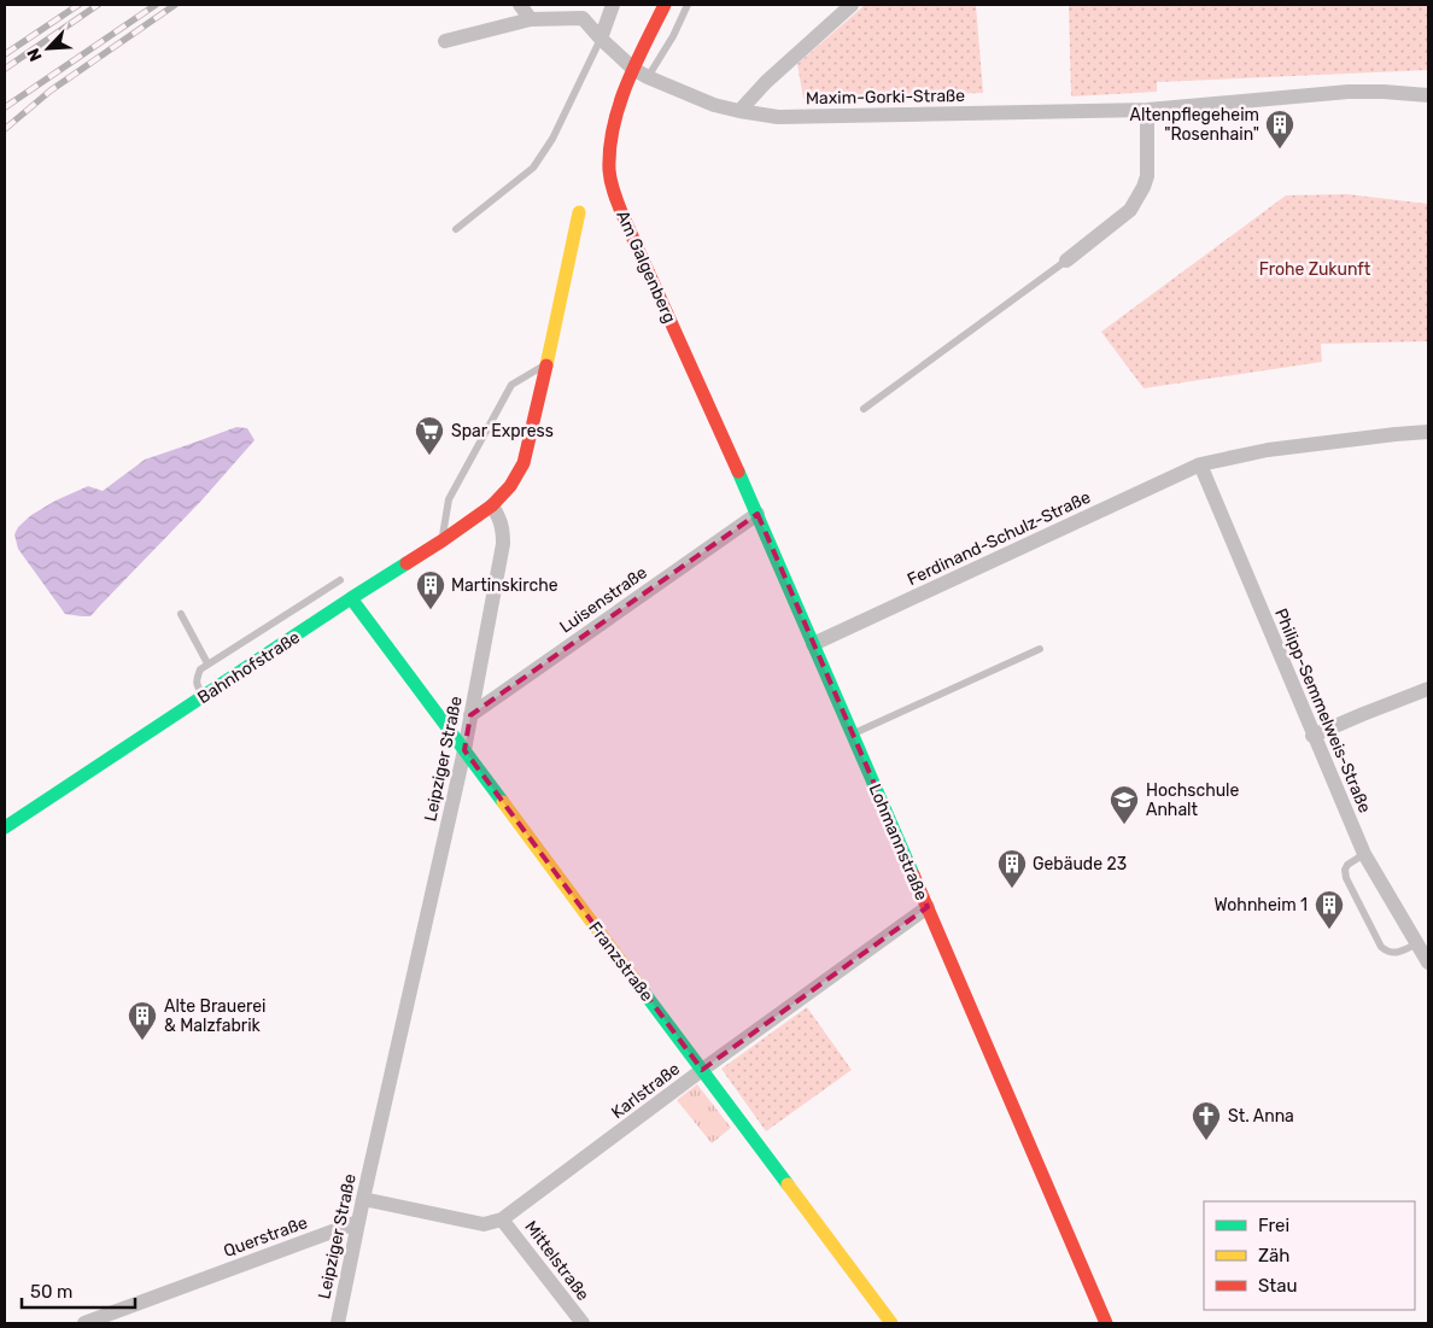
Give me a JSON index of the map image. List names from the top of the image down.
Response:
{
  "streets": {
    "street": [
      "Maxim-Gorki-Straße",
      "Am Galgenberg",
      "Ferdinand-Schulz-Straße",
      "Luisenstraße",
      "Bahnhofstraße",
      "Philipp-Semmelweis-Straße",
      "Leipziger Straße",
      "Lohmannstraße",
      "Franzstraße",
      "Karlstraße",
      "Querstraße",
      "Mittelstraße"
    ]
  },
  "crossings": [
    ["Maxim-Gorki-Straße", "Am Galgenberg"],
    ["Am Galgenberg", "Lohmannstraße"],
    ["Ferdinand-Schulz-Straße", "Philipp-Semmelweis-Straße"],
    ["Ferdinand-Schulz-Straße", "Lohmannstraße"],
    ["Luisenstraße", "Leipziger Straße"],
    ["Luisenstraße", "Lohmannstraße"],
    ["Bahnhofstraße", "Leipziger Straße"],
    ["Bahnhofstraße", "Franzstraße"],
    ["Leipziger Straße", "Franzstraße"],
    ["Leipziger Straße", "Querstraße"],
    ["Lohmannstraße", "Karlstraße"],
    ["Franzstraße", "Karlstraße"],
    ["Karlstraße", "Mittelstraße"]
  ],
  "parks": ["Frohe Zukunft"],
  "places": {
    "building": [
      "Altenpflegeheim \"Rosenhain\"",
      "Martinskirche",
      "Gebäude 23",
      "Wohnheim 1",
      "Alte Brauerei & Malzfabrik"
    ],
    "supermarket": ["Spar Express"],
    "school or university": ["Hochschule Anhalt"],
    "church": ["St. Anna"]
  },
  "legend": ["Frei", "Zäh", "Stau"],
  "scale_bar": "50 m",
  "north": "bottom left"
}
